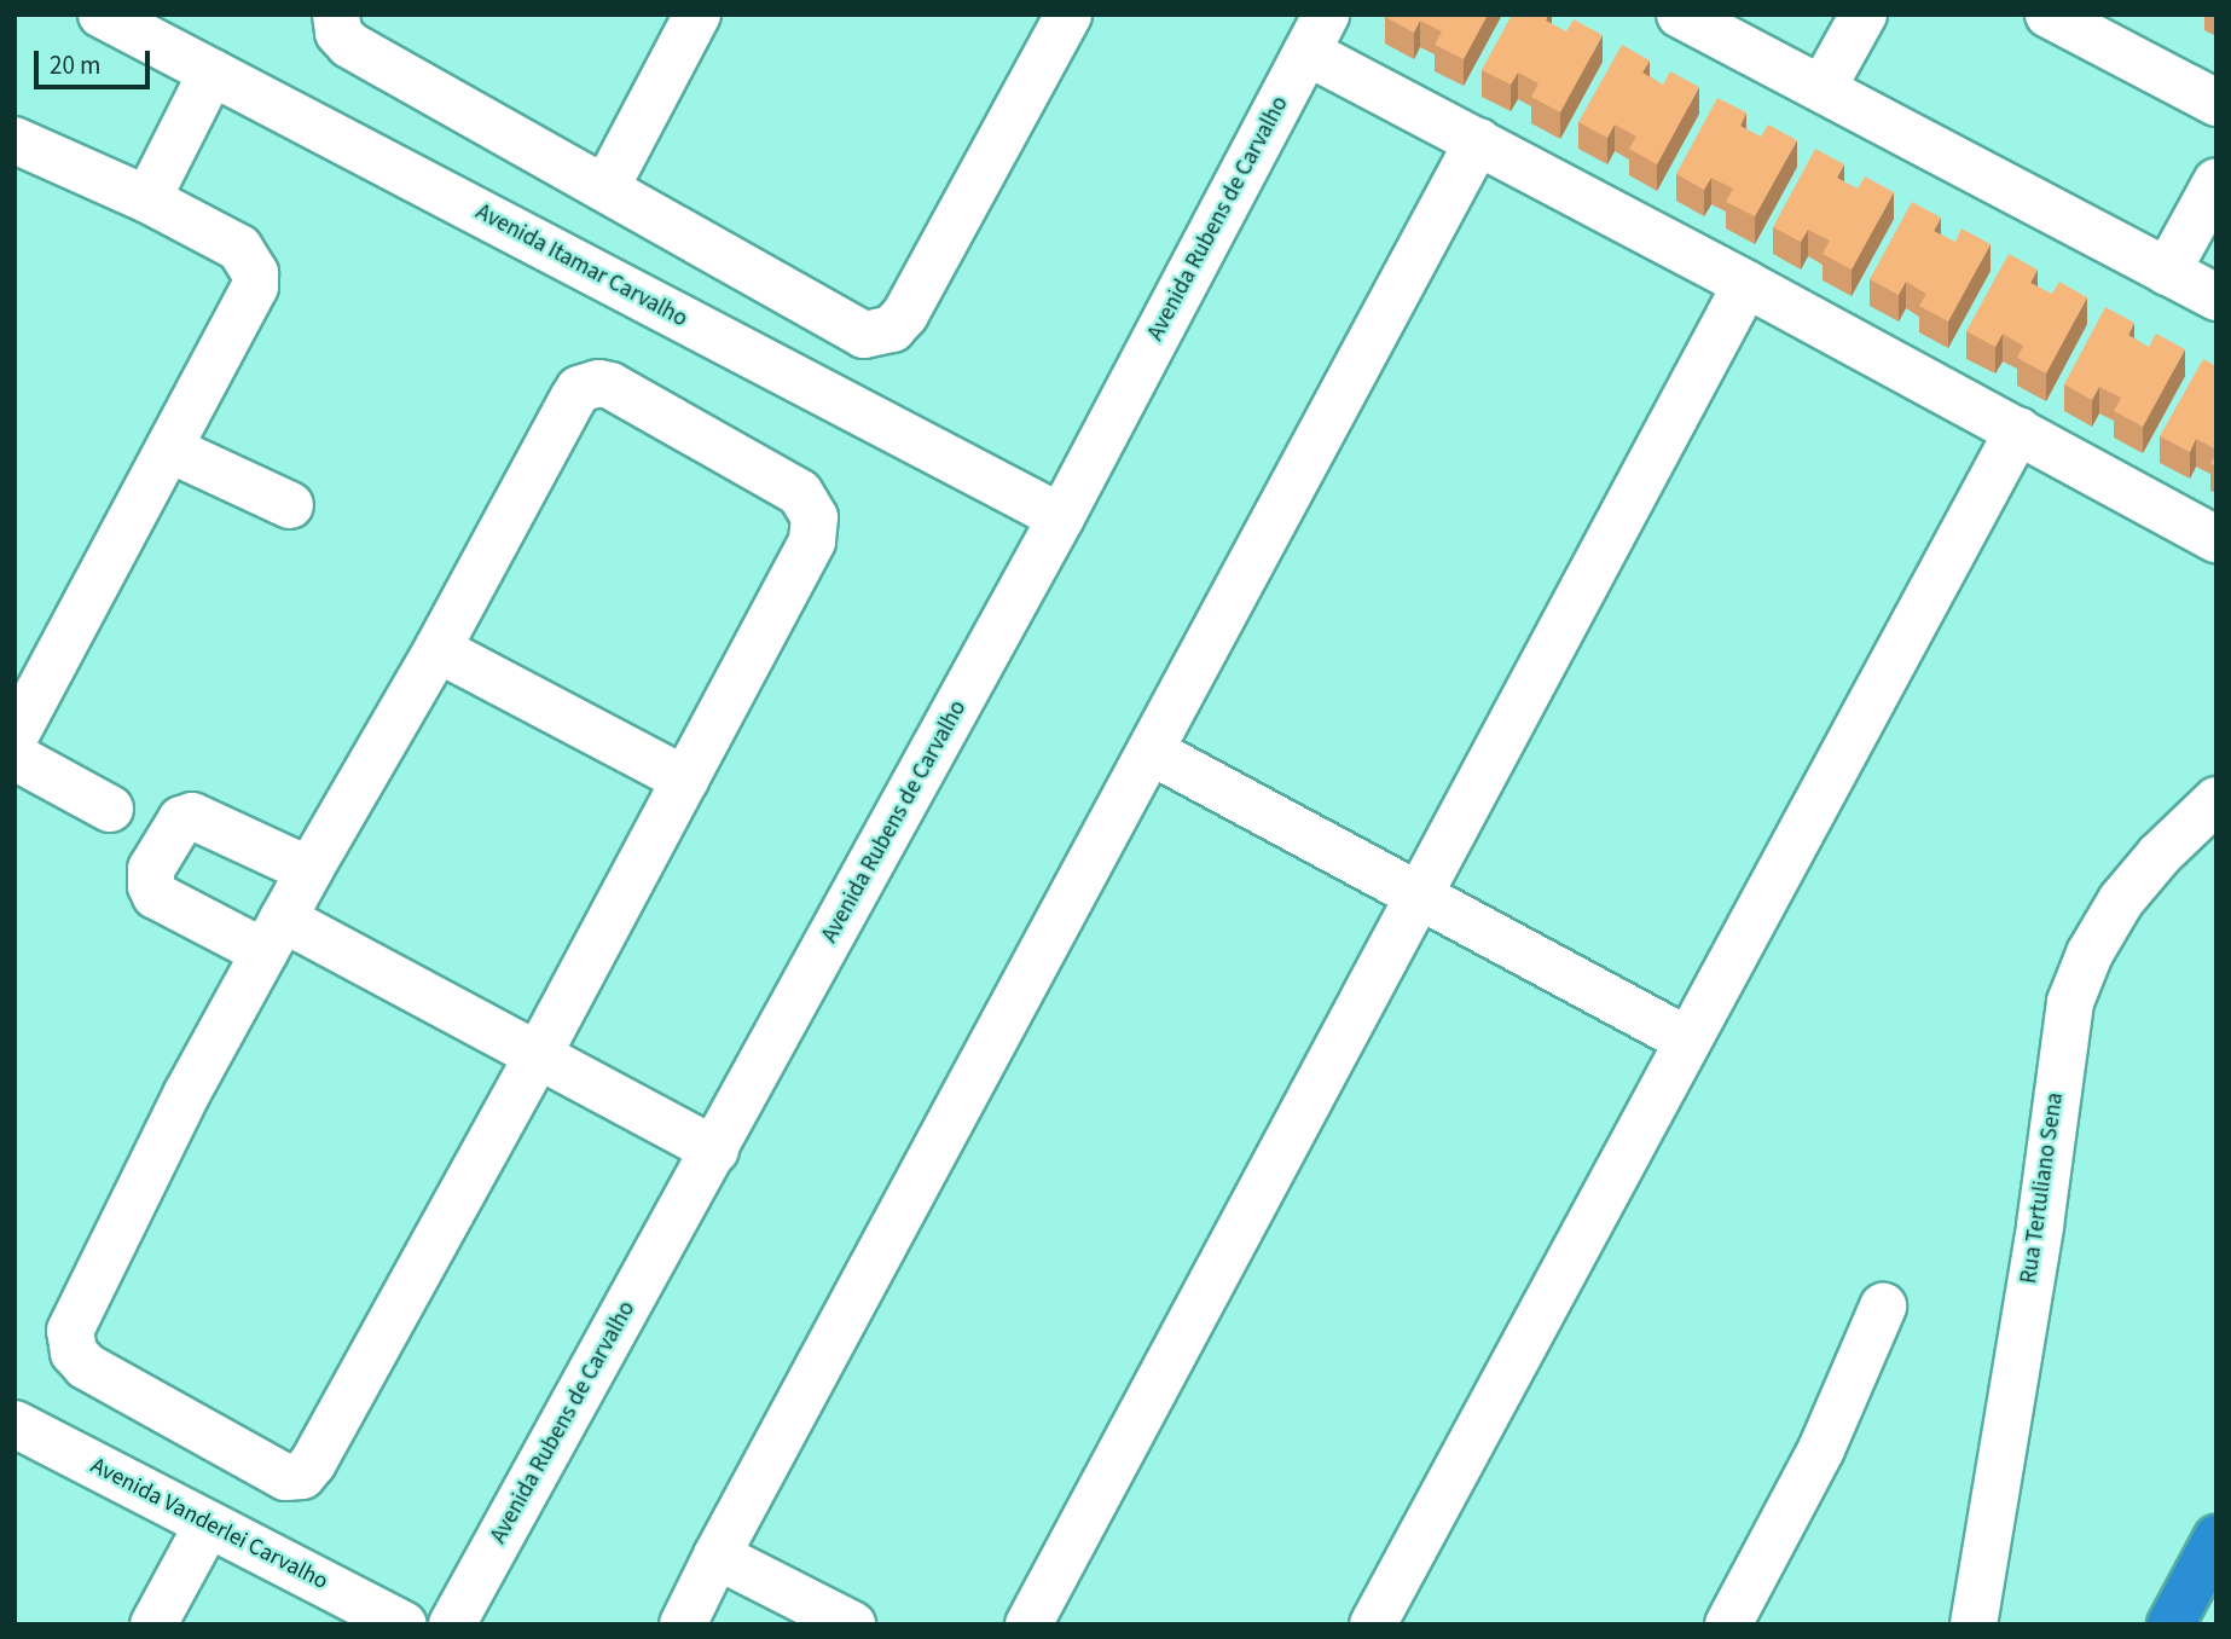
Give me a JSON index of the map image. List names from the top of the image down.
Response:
{
  "streets": {
    "street": [
      "Avenida Rubens de Carvalho",
      "Avenida Itamar Carvalho",
      "Rua Tertuliano Sena",
      "Avenida Vanderlei Carvalho"
    ]
  },
  "crossings": [
    ["Avenida Rubens de Carvalho", "Avenida Itamar Carvalho"]
  ],
  "scale_bar": "20 m"
}
